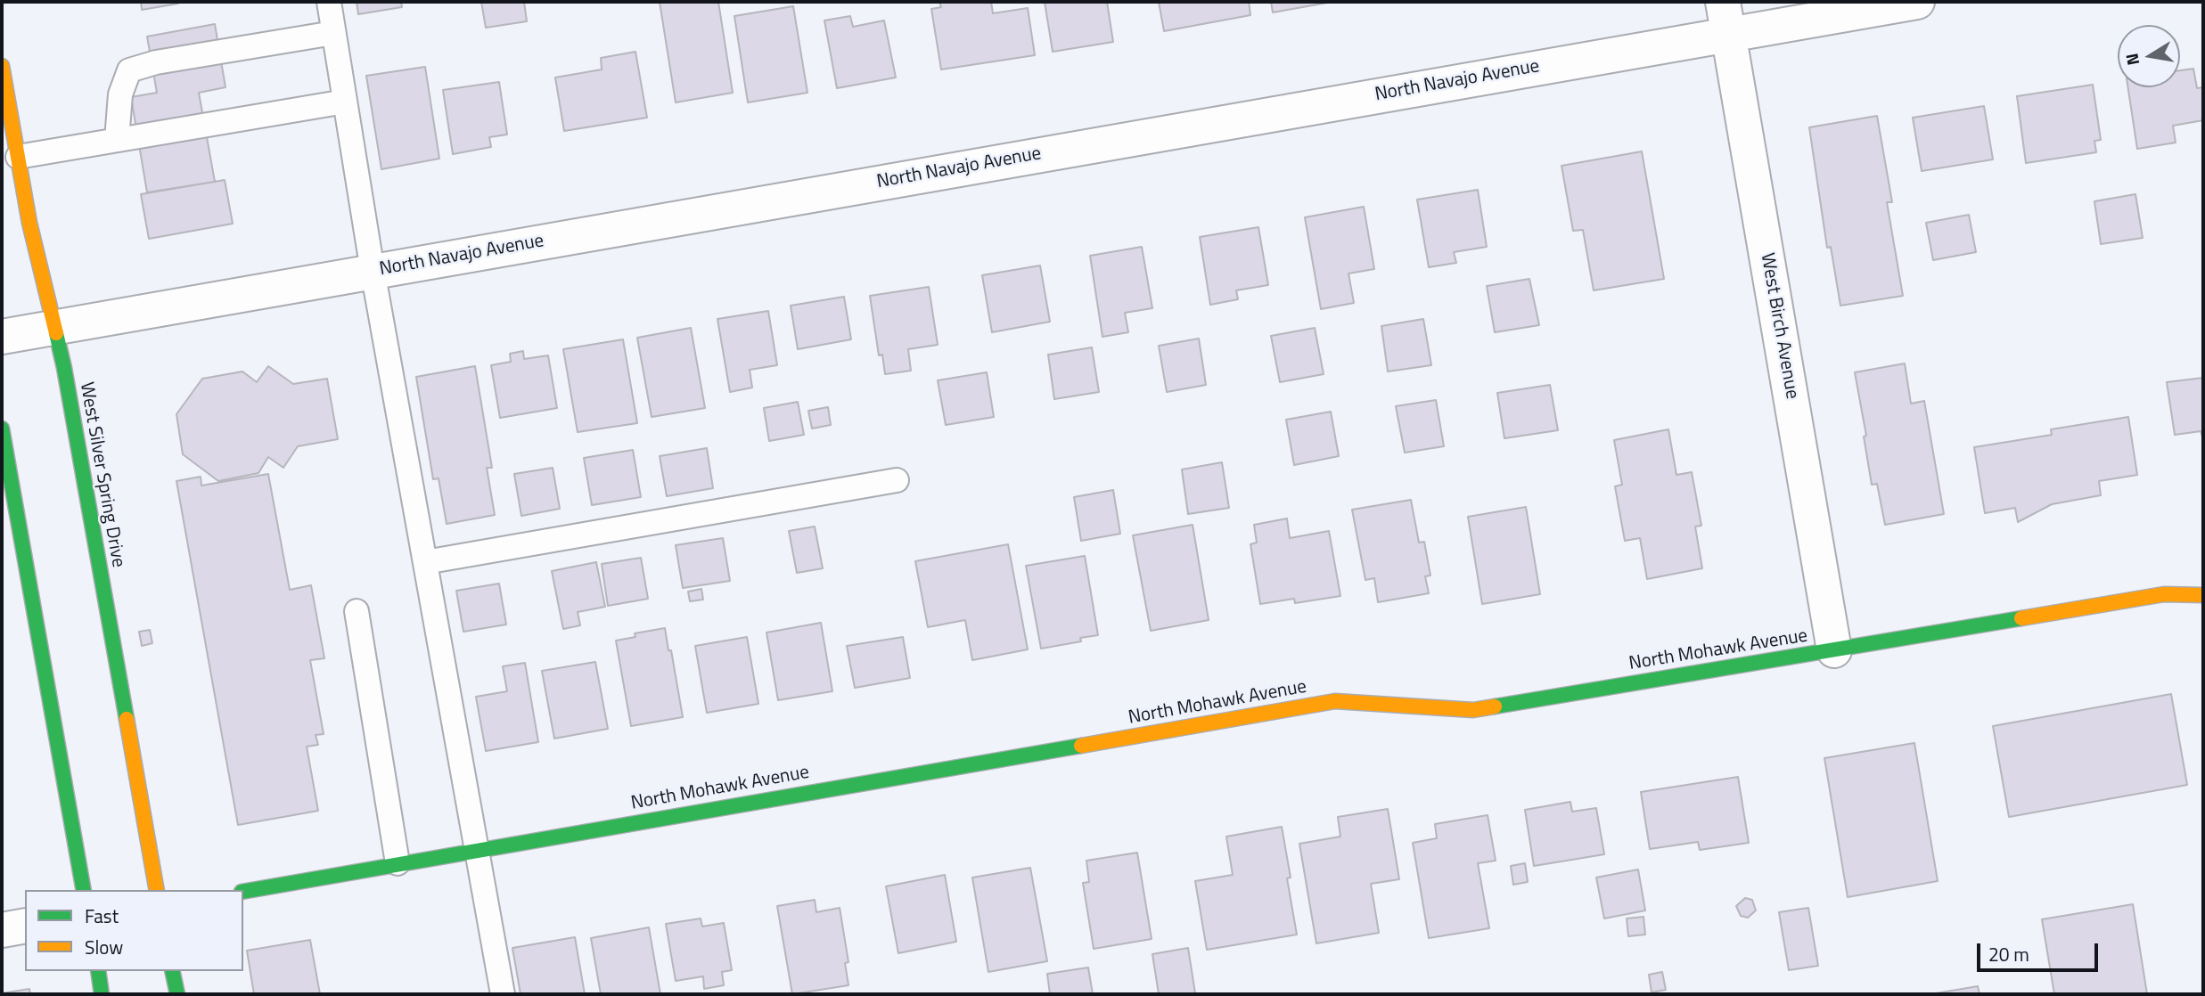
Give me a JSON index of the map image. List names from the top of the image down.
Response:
{
  "streets": {
    "street": [
      "North Navajo Avenue",
      "West Birch Avenue",
      "West Silver Spring Drive",
      "North Mohawk Avenue"
    ]
  },
  "crossings": [
    ["North Navajo Avenue", "West Birch Avenue"],
    ["North Navajo Avenue", "West Silver Spring Drive"],
    ["West Birch Avenue", "North Mohawk Avenue"]
  ],
  "legend": ["Fast", "Slow"],
  "scale_bar": "20 m",
  "north": "left"
}
